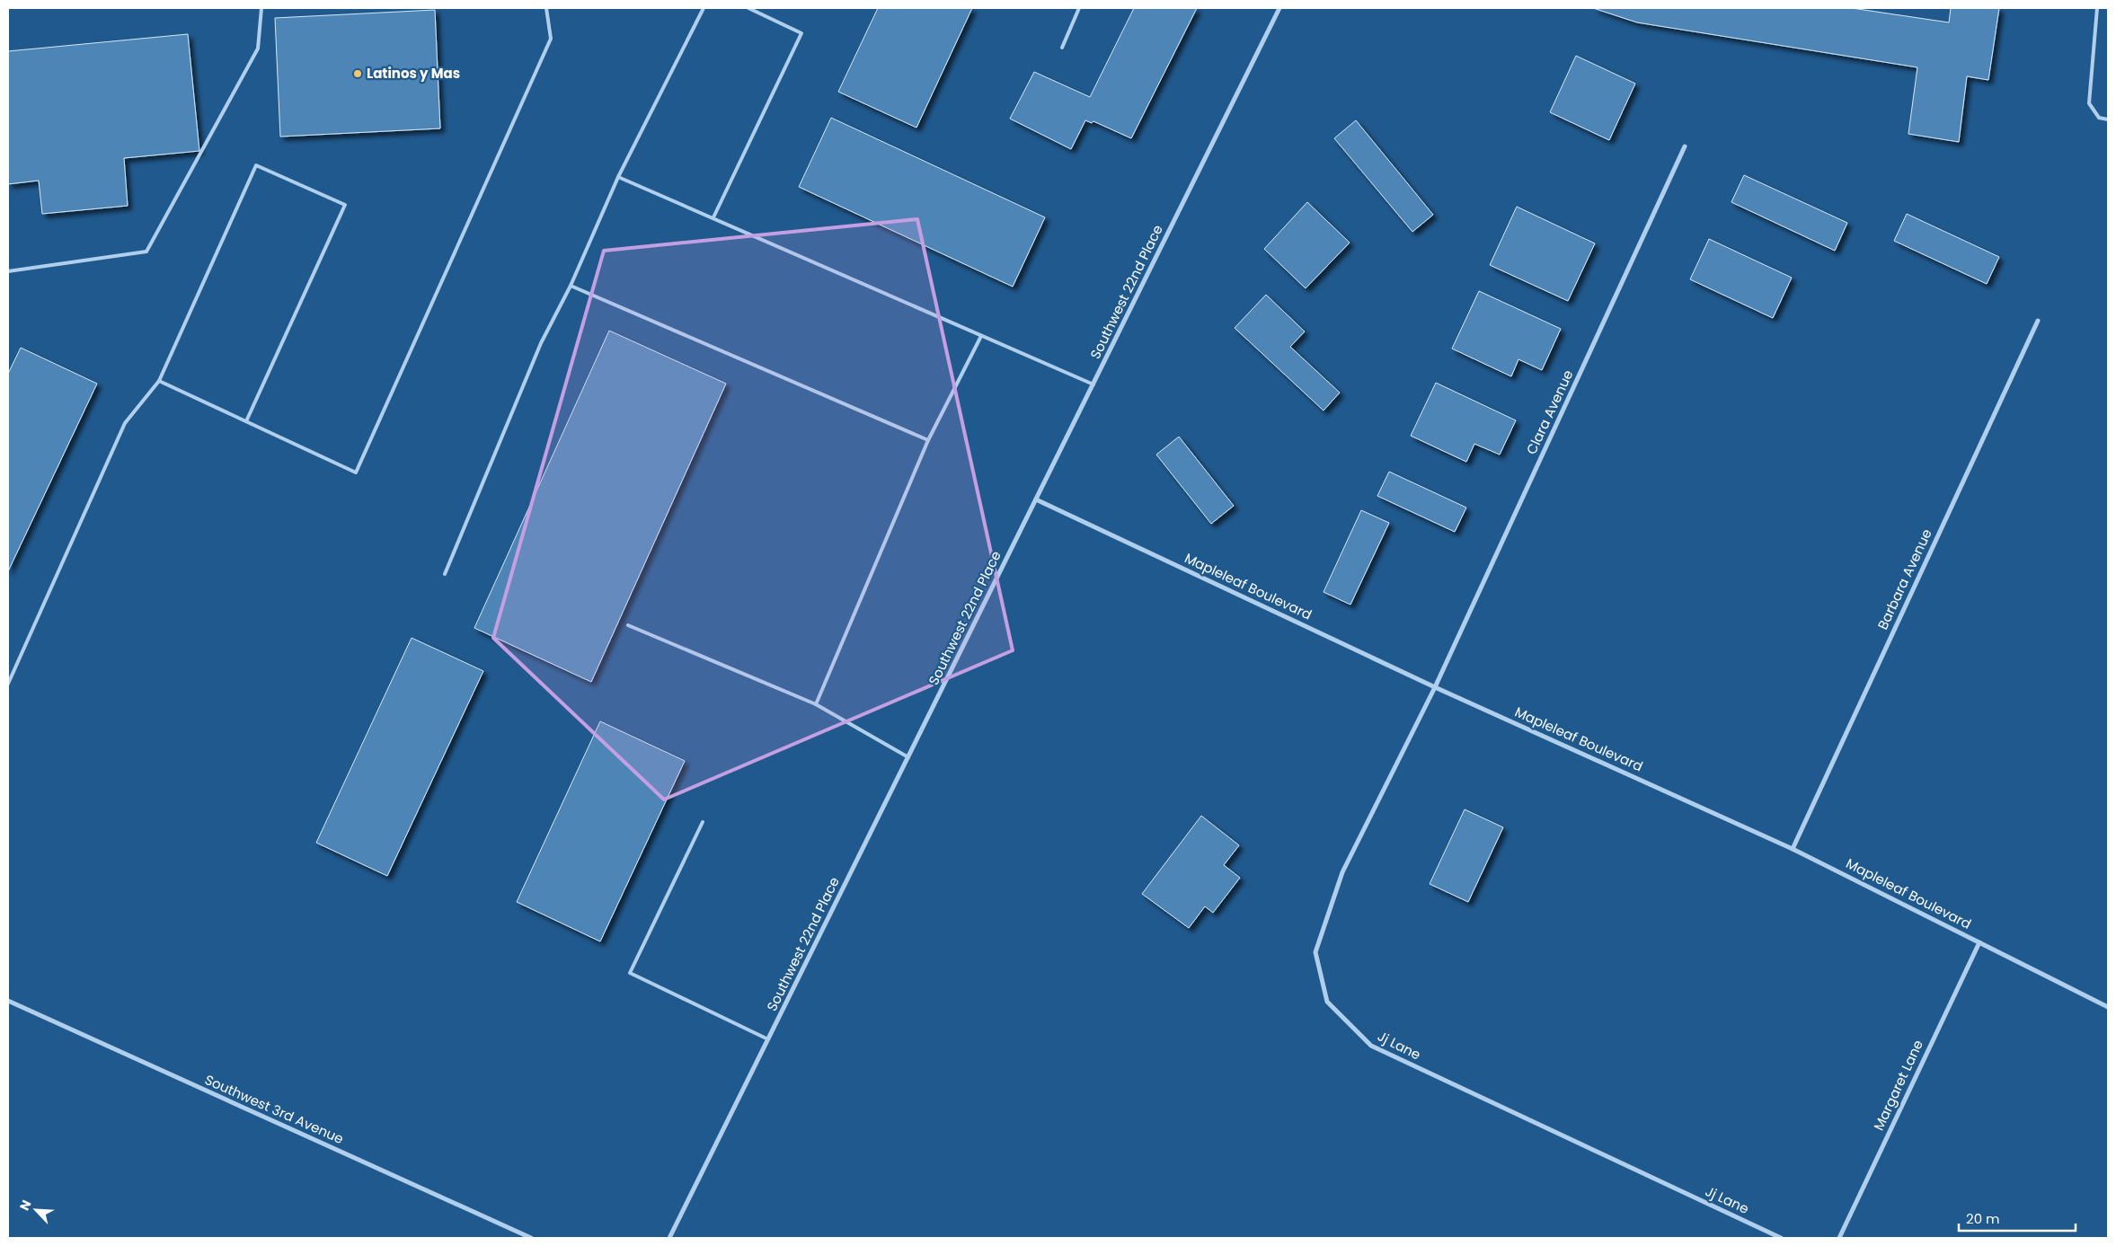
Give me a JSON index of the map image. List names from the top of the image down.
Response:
{
  "streets": {
    "street": [
      "Southwest 22nd Place",
      "Clara Avenue",
      "Barbara Avenue",
      "Mapleleaf Boulevard",
      "Jj Lane",
      "Margaret Lane",
      "Southwest 3rd Avenue"
    ]
  },
  "crossings": [
    ["Southwest 22nd Place", "Mapleleaf Boulevard"],
    ["Clara Avenue", "Mapleleaf Boulevard"],
    ["Clara Avenue", "Jj Lane"],
    ["Barbara Avenue", "Mapleleaf Boulevard"],
    ["Mapleleaf Boulevard", "Jj Lane"],
    ["Mapleleaf Boulevard", "Margaret Lane"]
  ],
  "places": ["Latinos y Mas"],
  "scale_bar": "20 m",
  "north": "top left"
}
